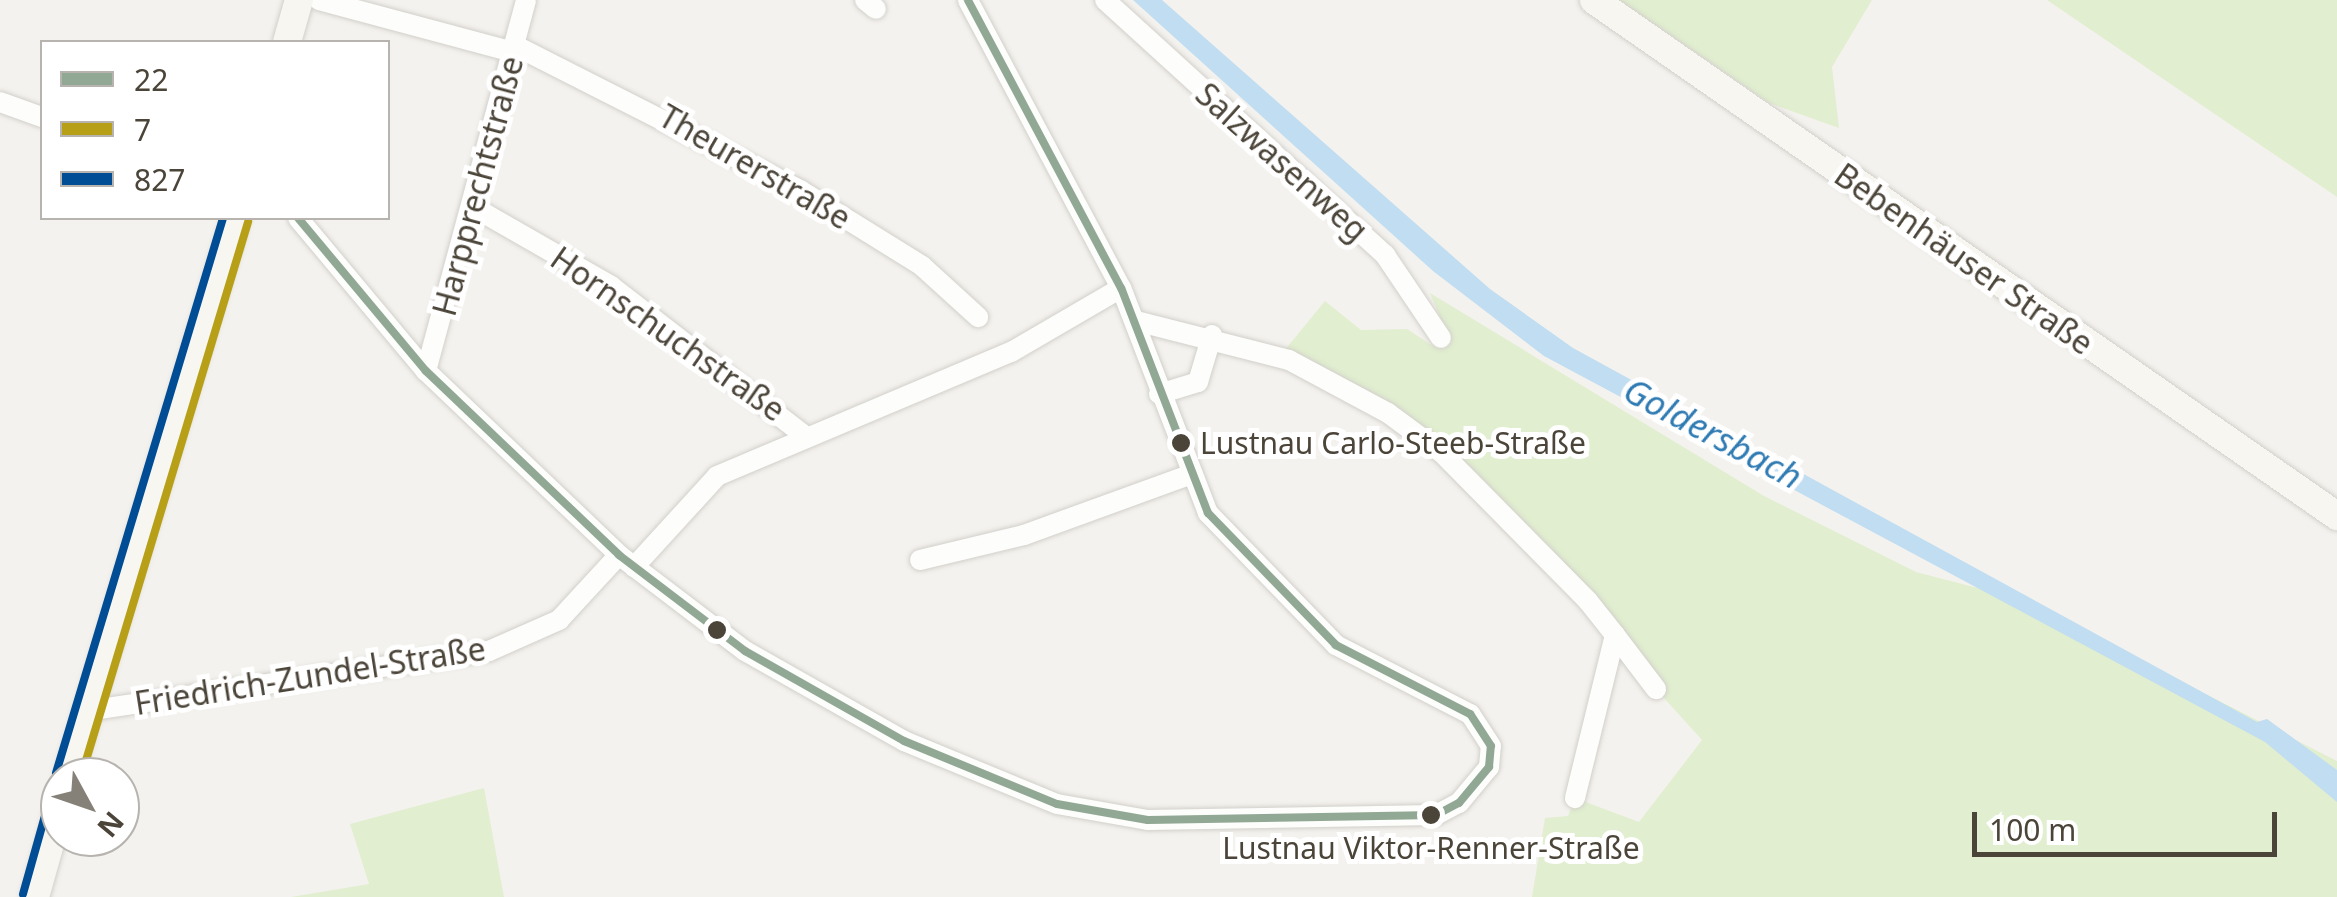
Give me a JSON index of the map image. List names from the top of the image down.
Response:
{
  "streets": {
    "main road": ["Bebenhäuser Straße"],
    "street": [
      "Salzwasenweg",
      "Theurerstraße",
      "Harpprechtstraße",
      "Hornschuchstraße",
      "Friedrich-Zundel-Straße"
    ]
  },
  "crossings": [
    ["Theurerstraße", "Harpprechtstraße"],
    ["Harpprechtstraße", "Hornschuchstraße"],
    ["Hornschuchstraße", "Friedrich-Zundel-Straße"]
  ],
  "water": ["Goldersbach"],
  "places": ["Lustnau Carlo-Steeb-Straße", "Lustnau Viktor-Renner-Straße"],
  "lines": ["transit line 22", "transit line 827", "transit line 7"],
  "legend": ["22", "7", "827"],
  "scale_bar": "100 m",
  "north": "bottom right"
}
